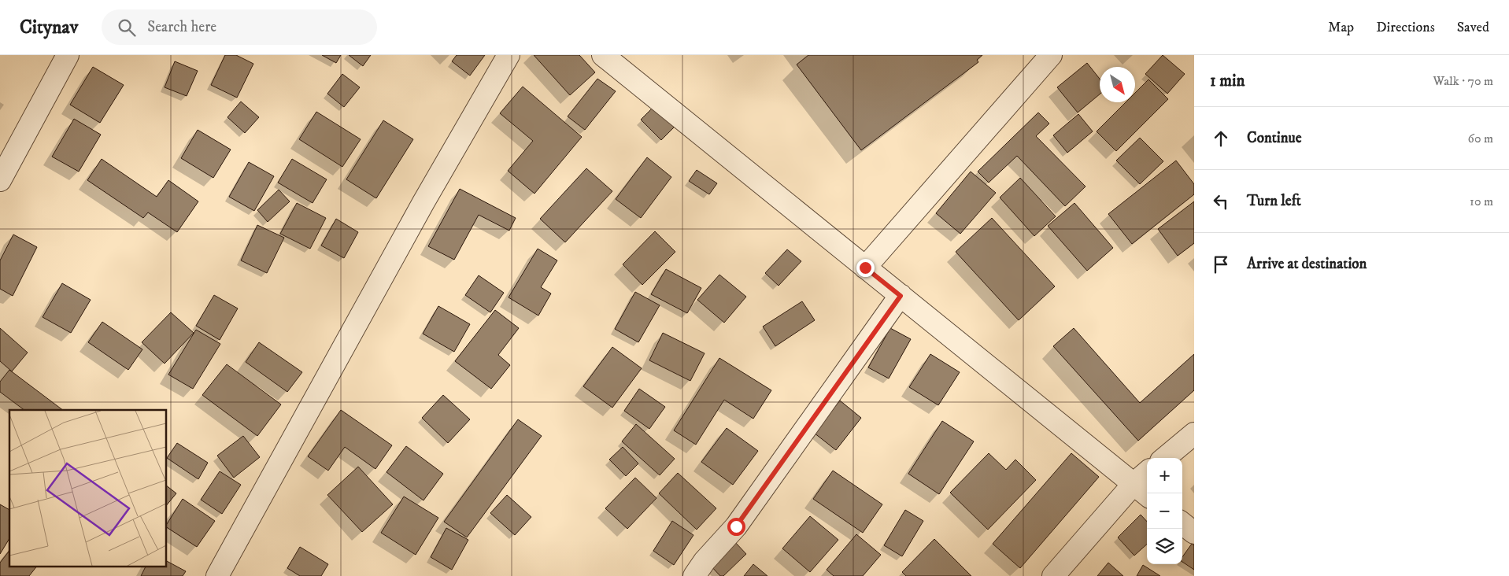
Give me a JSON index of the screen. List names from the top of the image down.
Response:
{
  "north": "bottom right",
  "page": {
    "header": "Citynav",
    "search": "Search here",
    "nav": ["Map", "Directions", "Saved"],
    "heading": ["1 min", "Walk · 70 m"],
    "list": [
      ["Continue", "60 m"],
      ["Turn left", "10 m"],
      "Arrive at destination"
    ],
    "map_buttons": ["+", "−"]
  }
}
